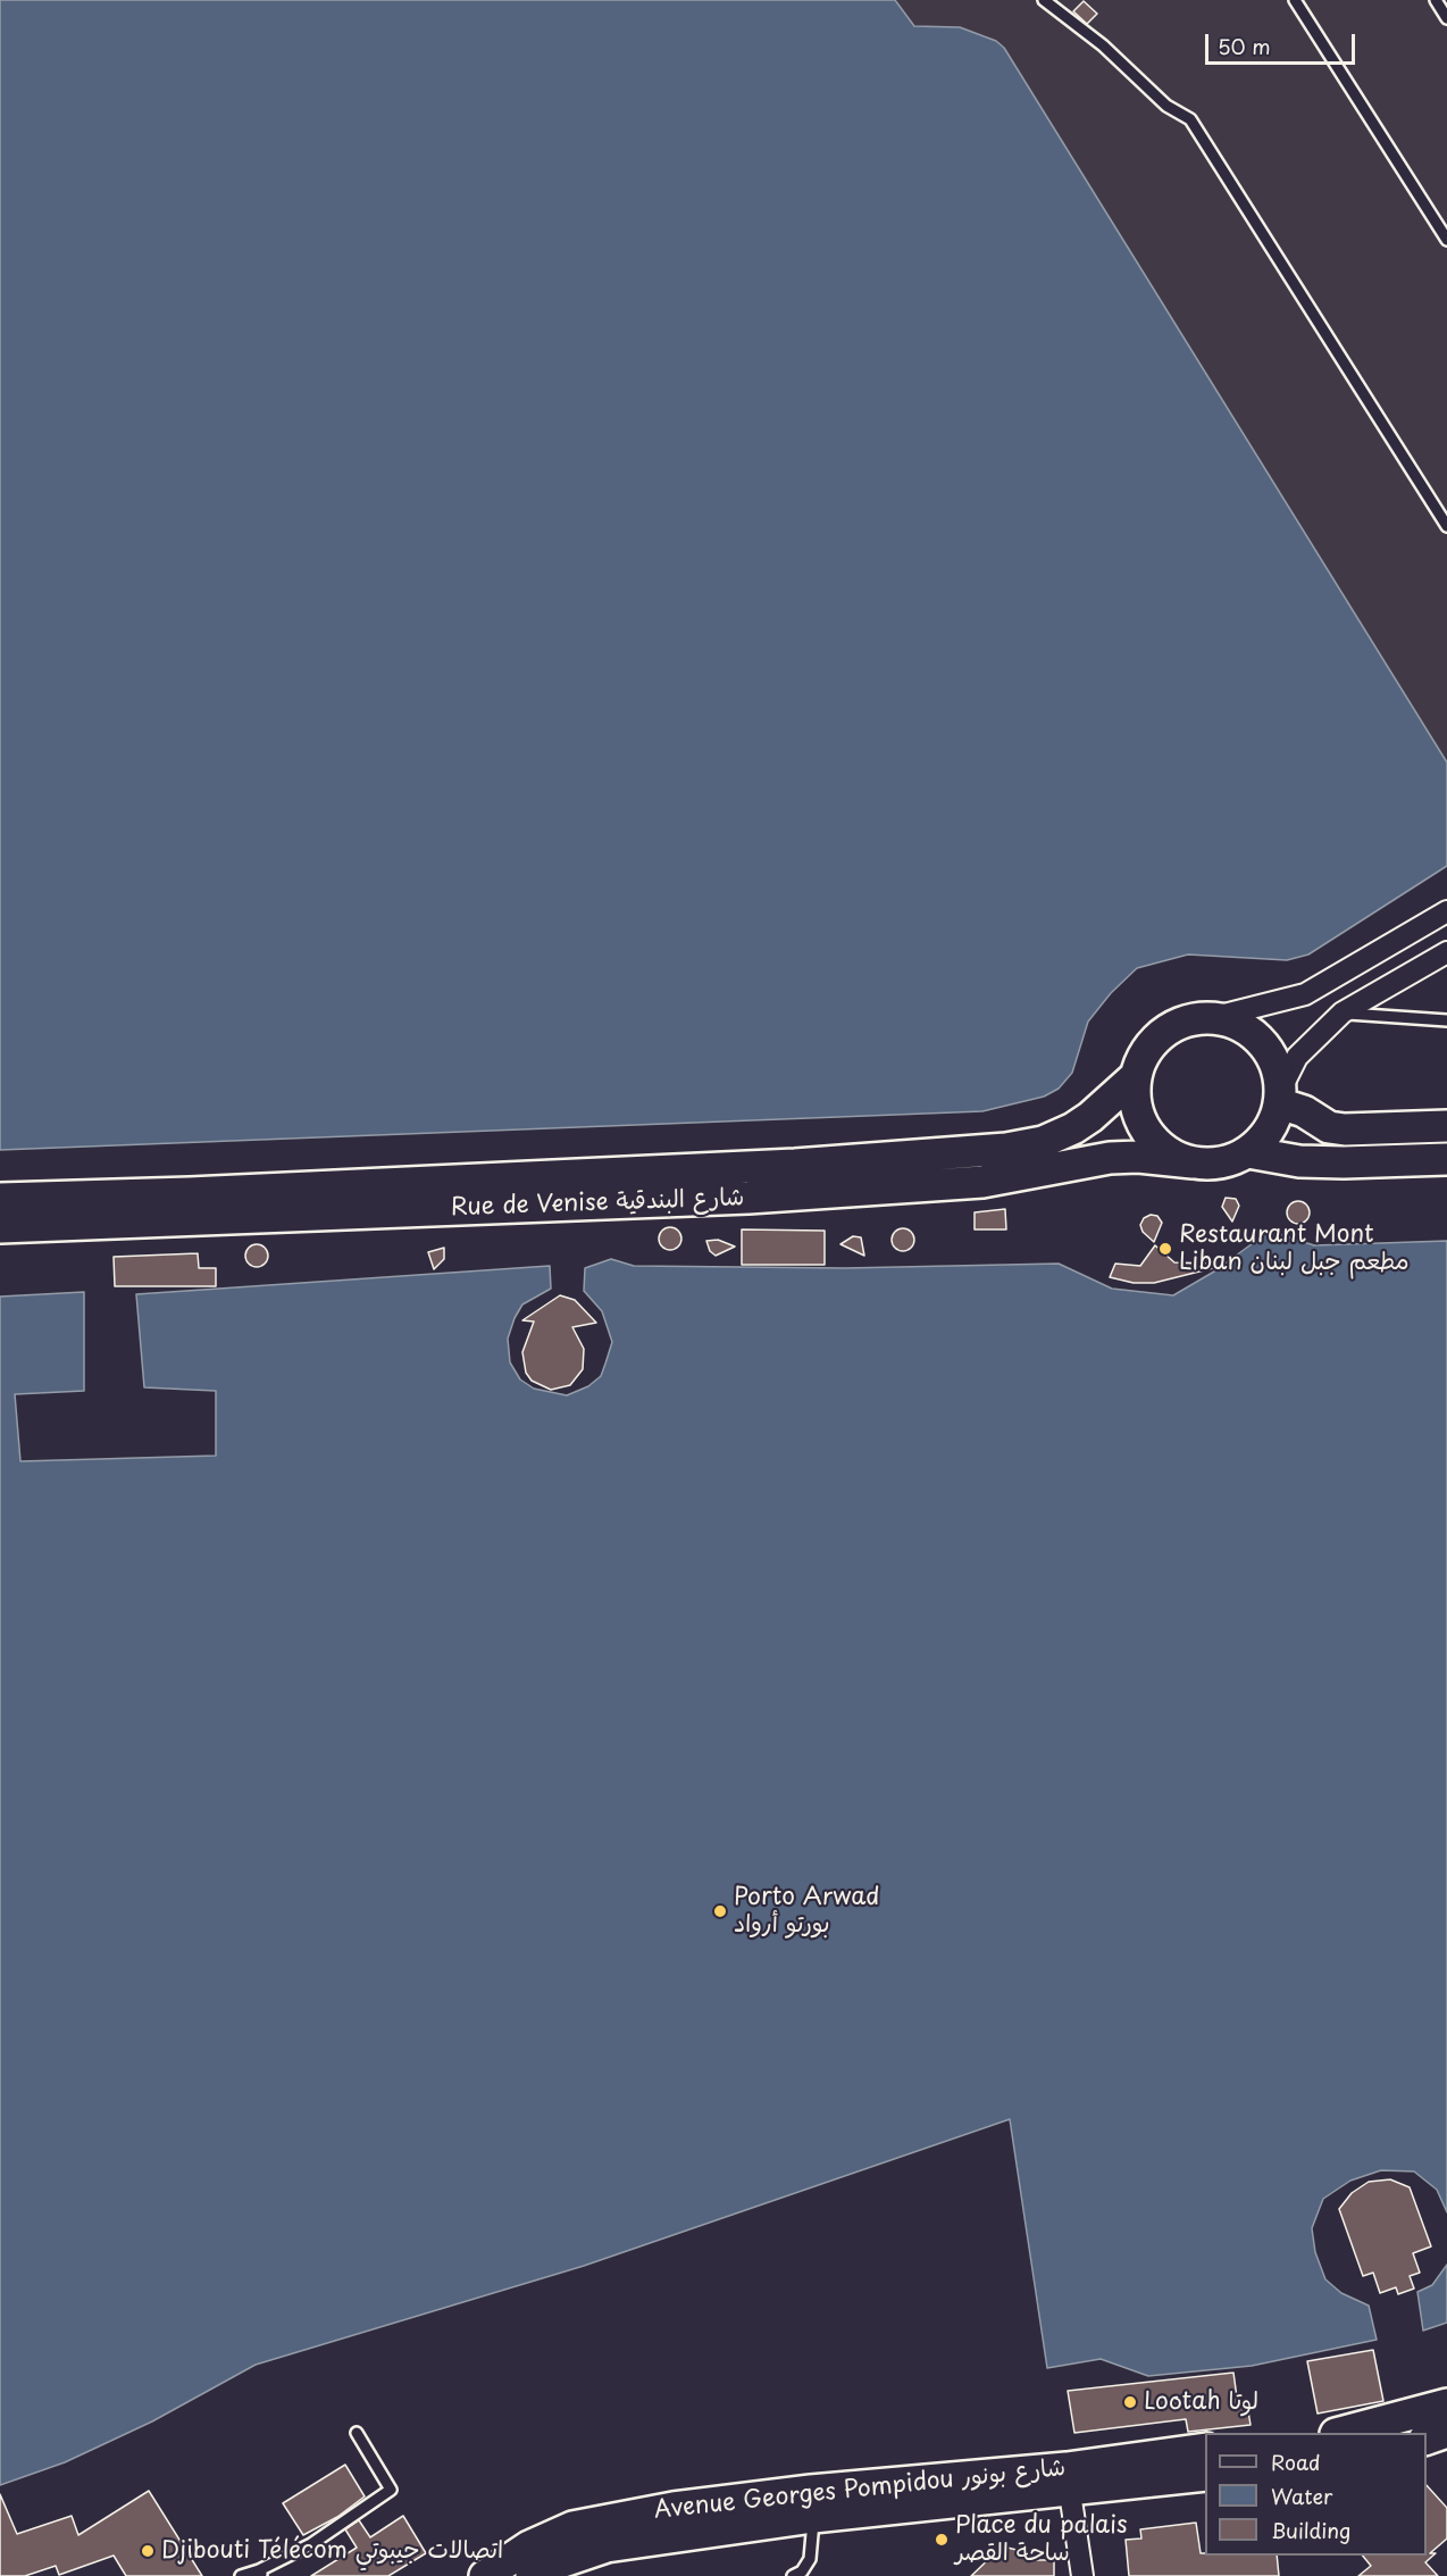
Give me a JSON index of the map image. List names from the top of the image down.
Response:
{
  "streets": {
    "main road": ["Rue de Venise شارع البندقية", "Avenue Georges Pompidou شارع بونور"]
  },
  "places": [
    "Restaurant Mont Liban مطعم جبل لبنان",
    "Porto Arwad بورتو أرواد",
    "Lootah لوتا",
    "Place du palais ساحة القصر",
    "Djibouti Télécom اتصالات جيبوتي"
  ],
  "legend": ["Road", "Water", "Building"],
  "scale_bar": "50 m"
}
